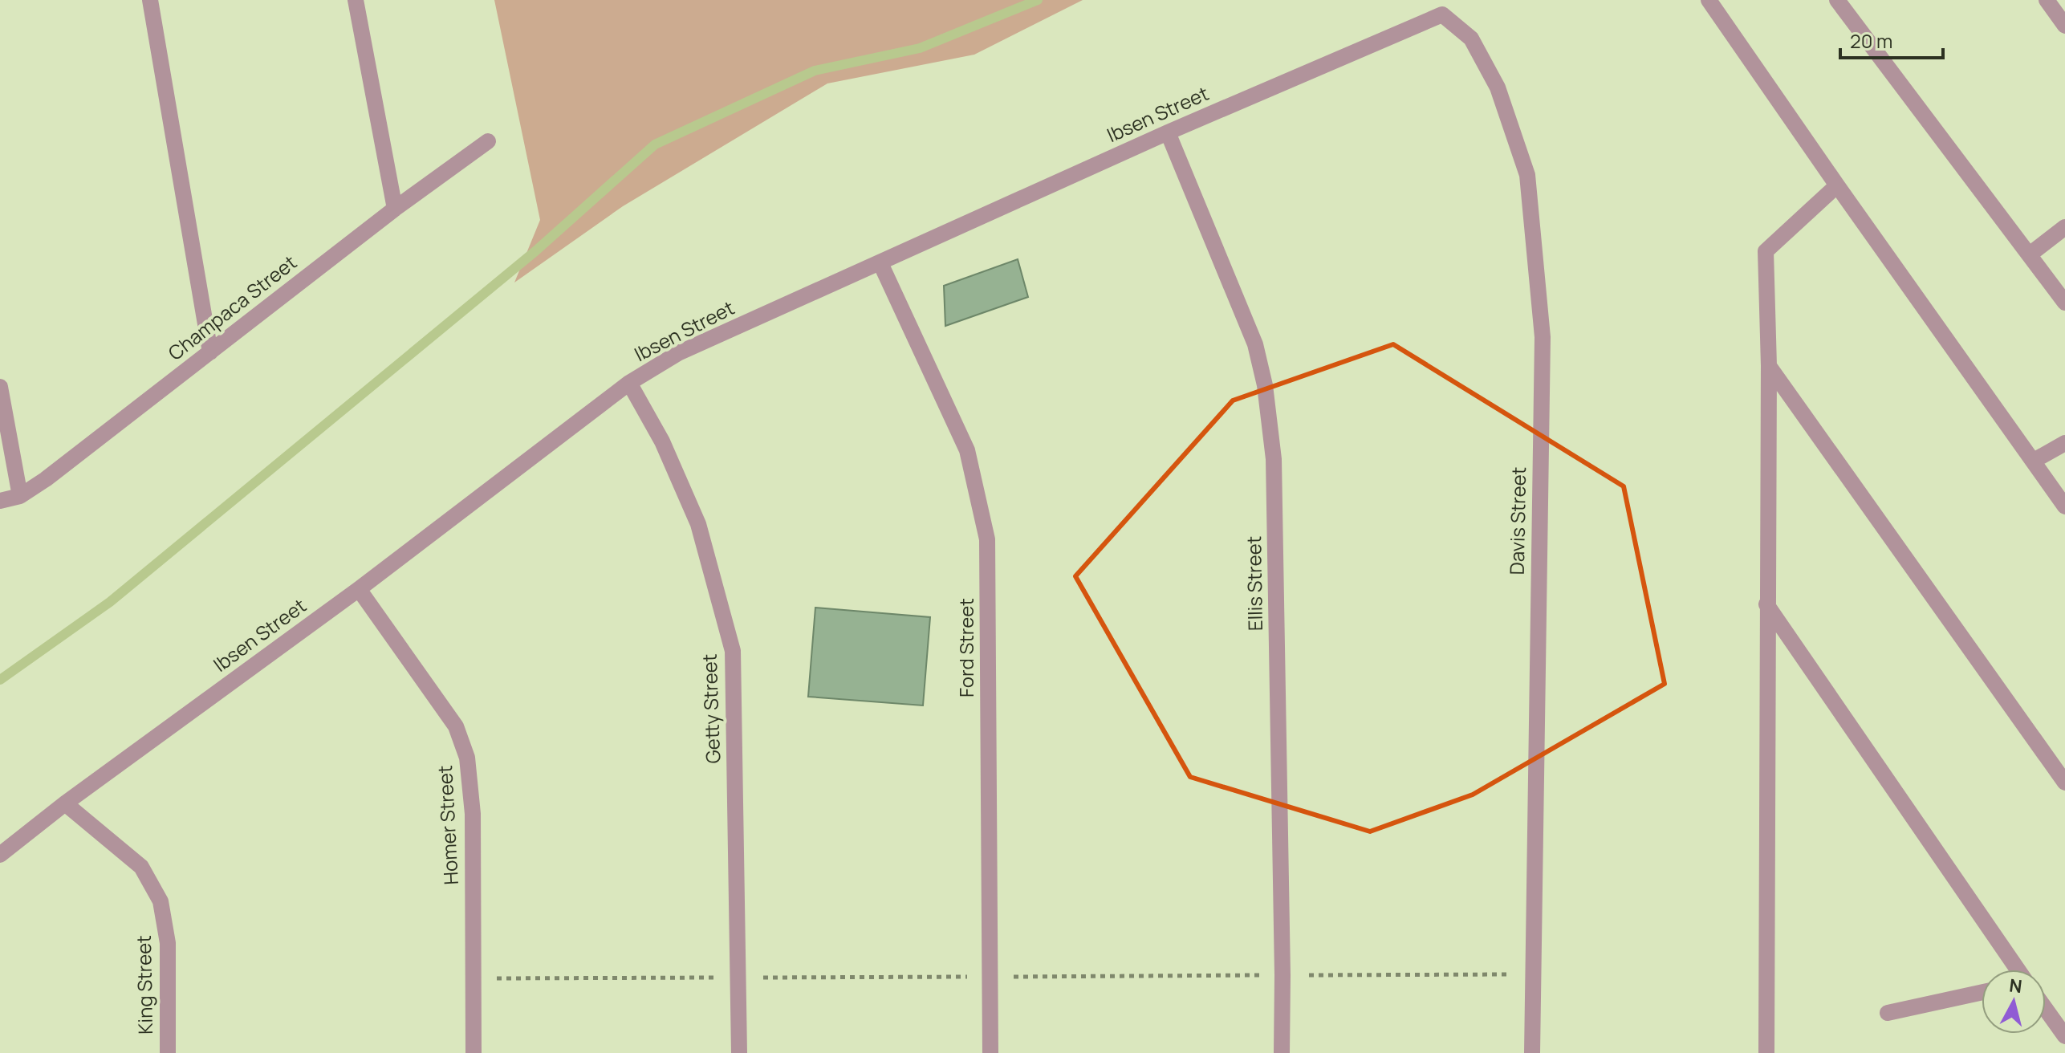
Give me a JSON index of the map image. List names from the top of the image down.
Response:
{
  "streets": {
    "street": [
      "Ibsen Street",
      "Champaca Street",
      "Davis Street",
      "Ellis Street",
      "Ford Street",
      "Getty Street",
      "Homer Street",
      "King Street"
    ]
  },
  "crossings": [
    ["Ibsen Street", "Davis Street"],
    ["Ibsen Street", "Ellis Street"],
    ["Ibsen Street", "Ford Street"],
    ["Ibsen Street", "Getty Street"],
    ["Ibsen Street", "Homer Street"],
    ["Ibsen Street", "King Street"]
  ],
  "scale_bar": "20 m",
  "north": "top"
}
